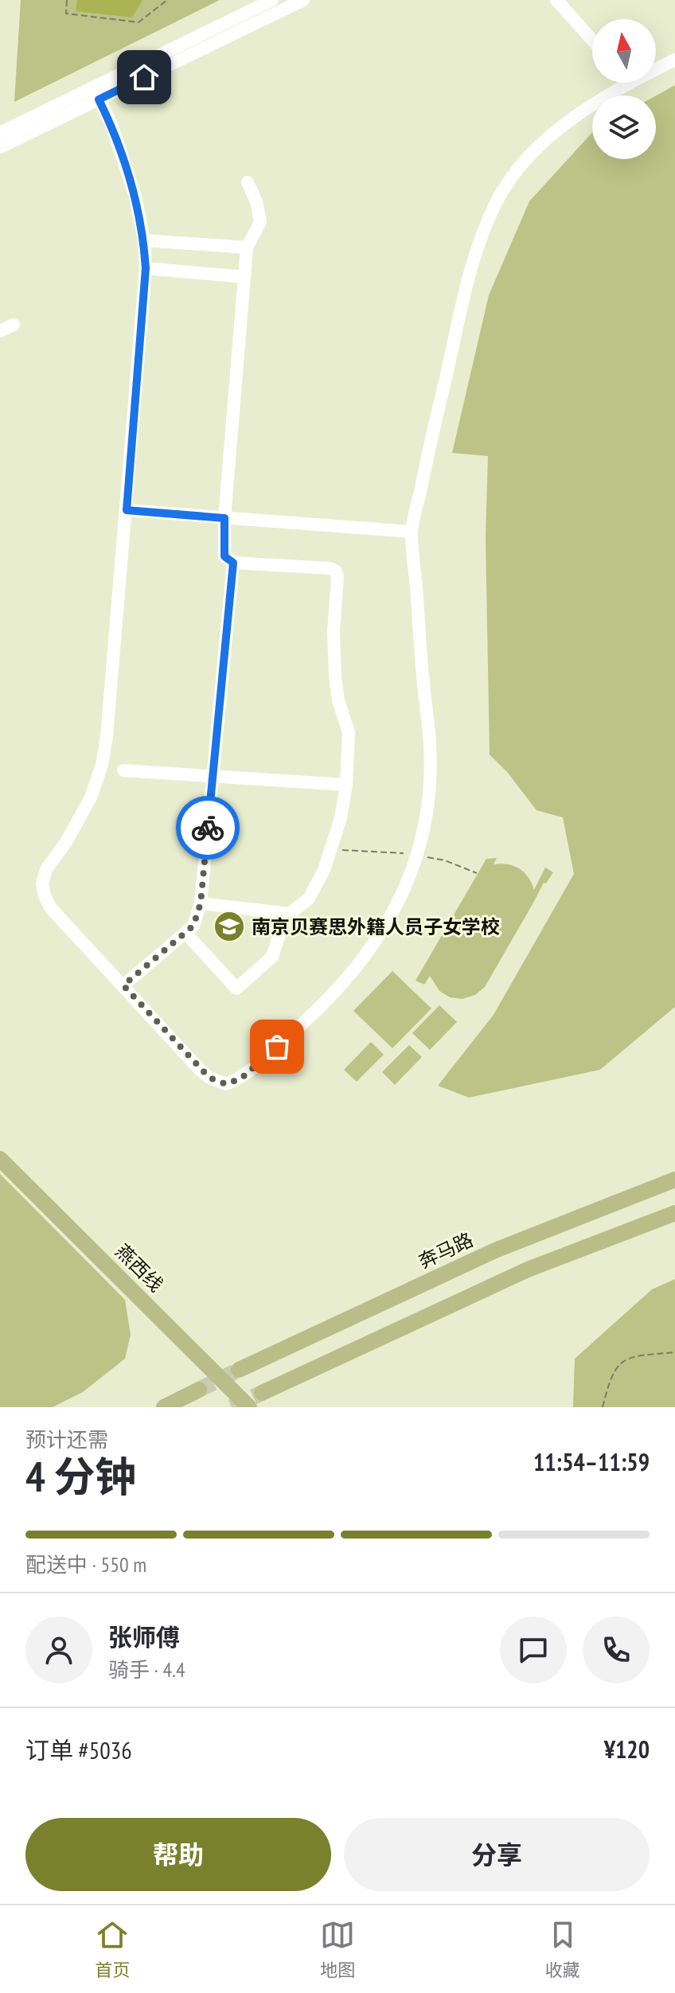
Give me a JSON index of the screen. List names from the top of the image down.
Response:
{
  "streets": {
    "main road": ["奔马路", "燕西线"]
  },
  "places": {
    "school or university": ["南京贝赛思外籍人员子女学校"]
  },
  "north": "top",
  "page": {
    "heading": ["4 分钟", "预计还需", "11:54–11:59"],
    "panel": [
      "张师傅",
      "骑手 · 4.4",
      "订单 #5036",
      "¥120"
    ],
    "bar": "配送中 · 550 m",
    "buttons": ["帮助", "分享"],
    "tabs": ["首页", "地图", "收藏"]
  }
}
